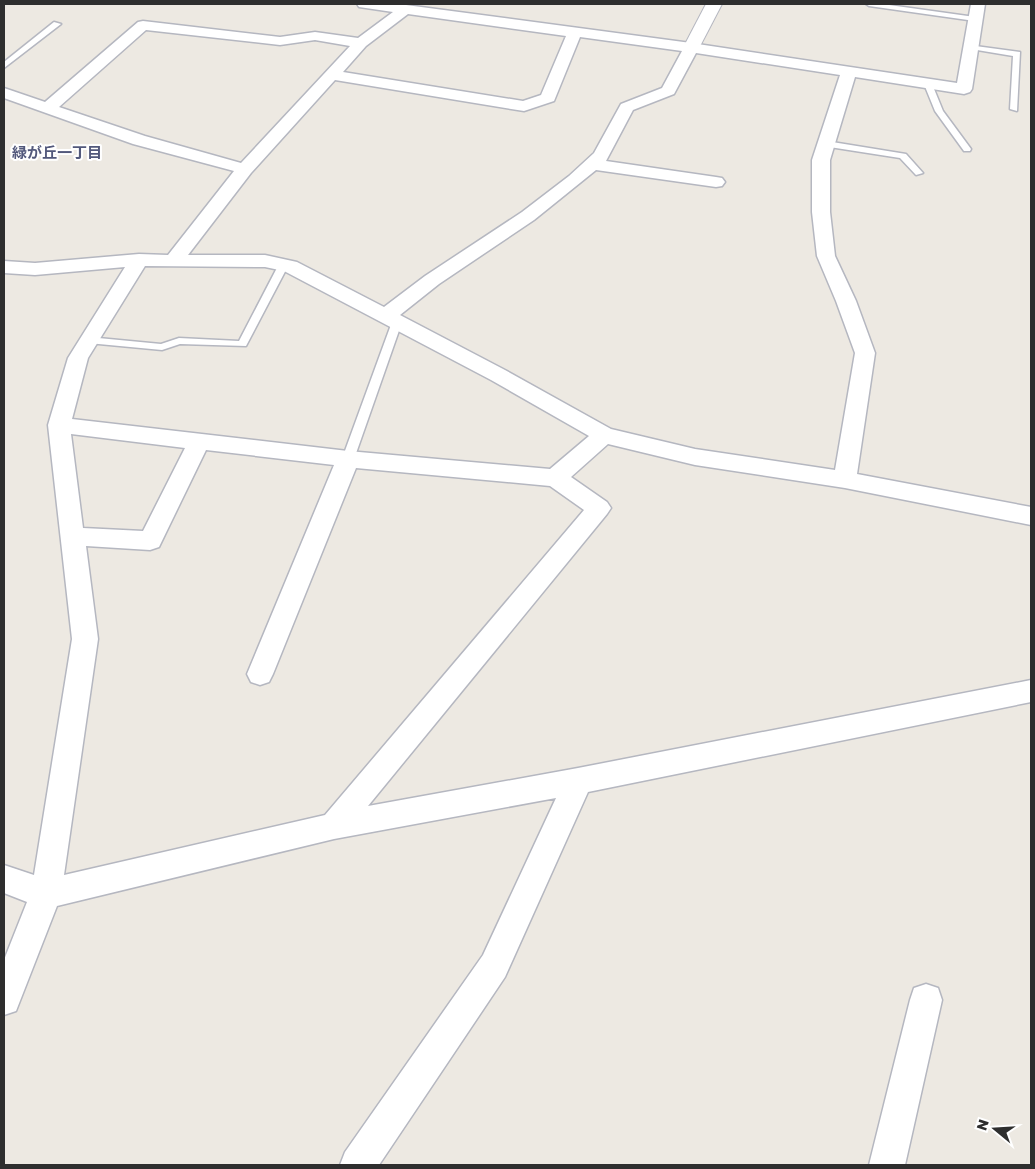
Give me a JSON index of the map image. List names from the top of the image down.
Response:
{
  "districts": ["緑が丘一丁目"],
  "north": "left"
}
